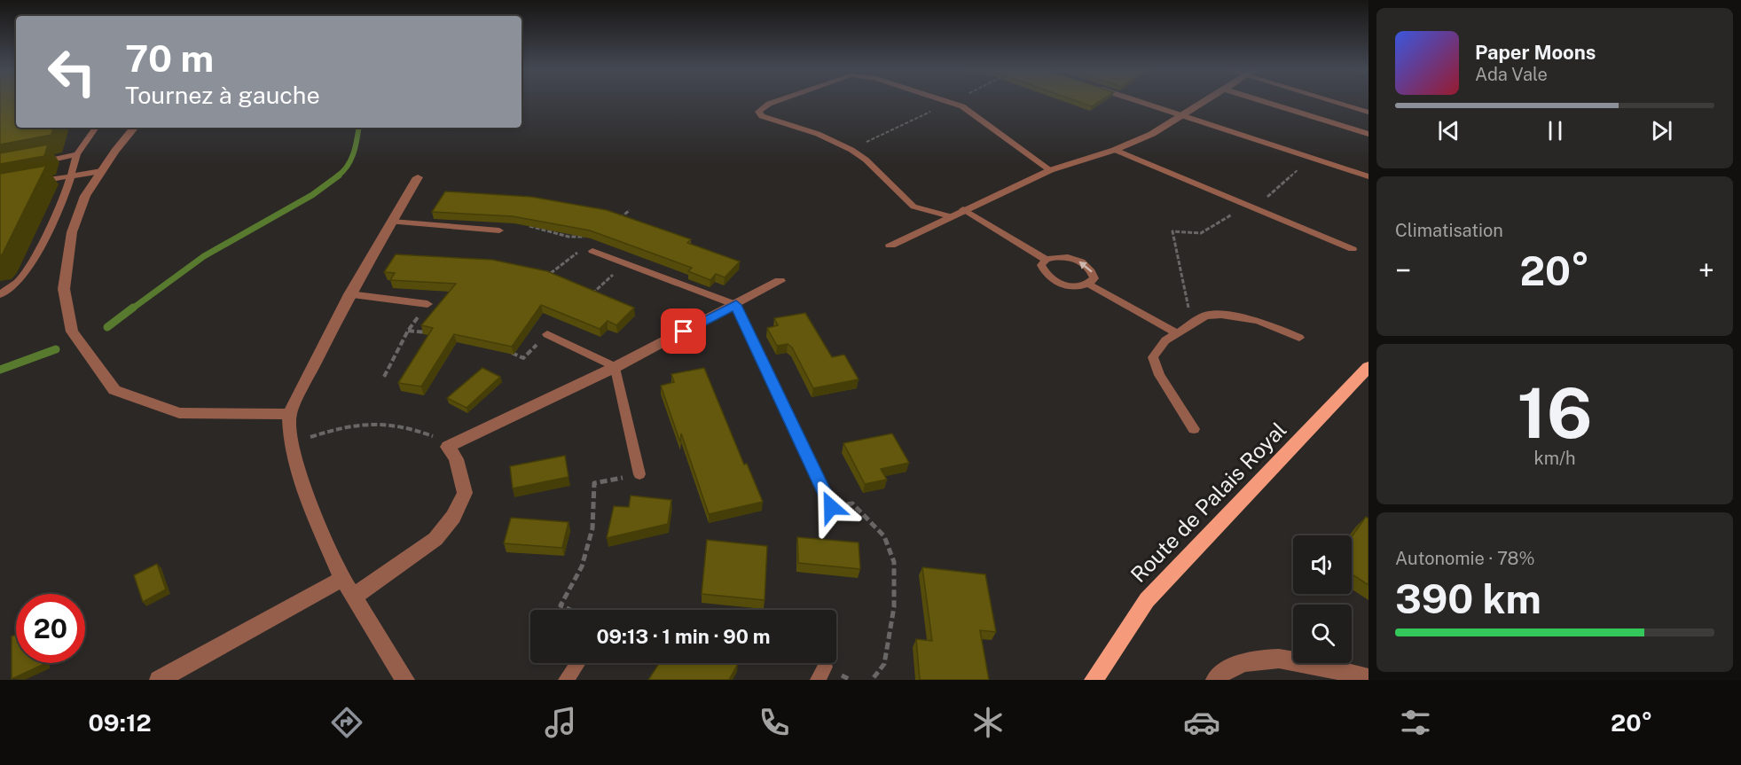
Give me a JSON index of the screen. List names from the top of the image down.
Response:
{
  "streets": {
    "main road": ["Route de Palais Royal"]
  },
  "page": {
    "turn": ["70 m", "Tournez à gauche"],
    "song": ["Paper Moons", "Ada Vale"],
    "tile": [
      "Climatisation",
      ["16", "km/h"],
      ["Autonomie · 78%", "390 km"]
    ],
    "heat": ["−", "20°", "+"],
    "limit": "20",
    "trip": "09:13 · 1 min · 90 m",
    "tabs": ["09:12", "20°"]
  }
}
